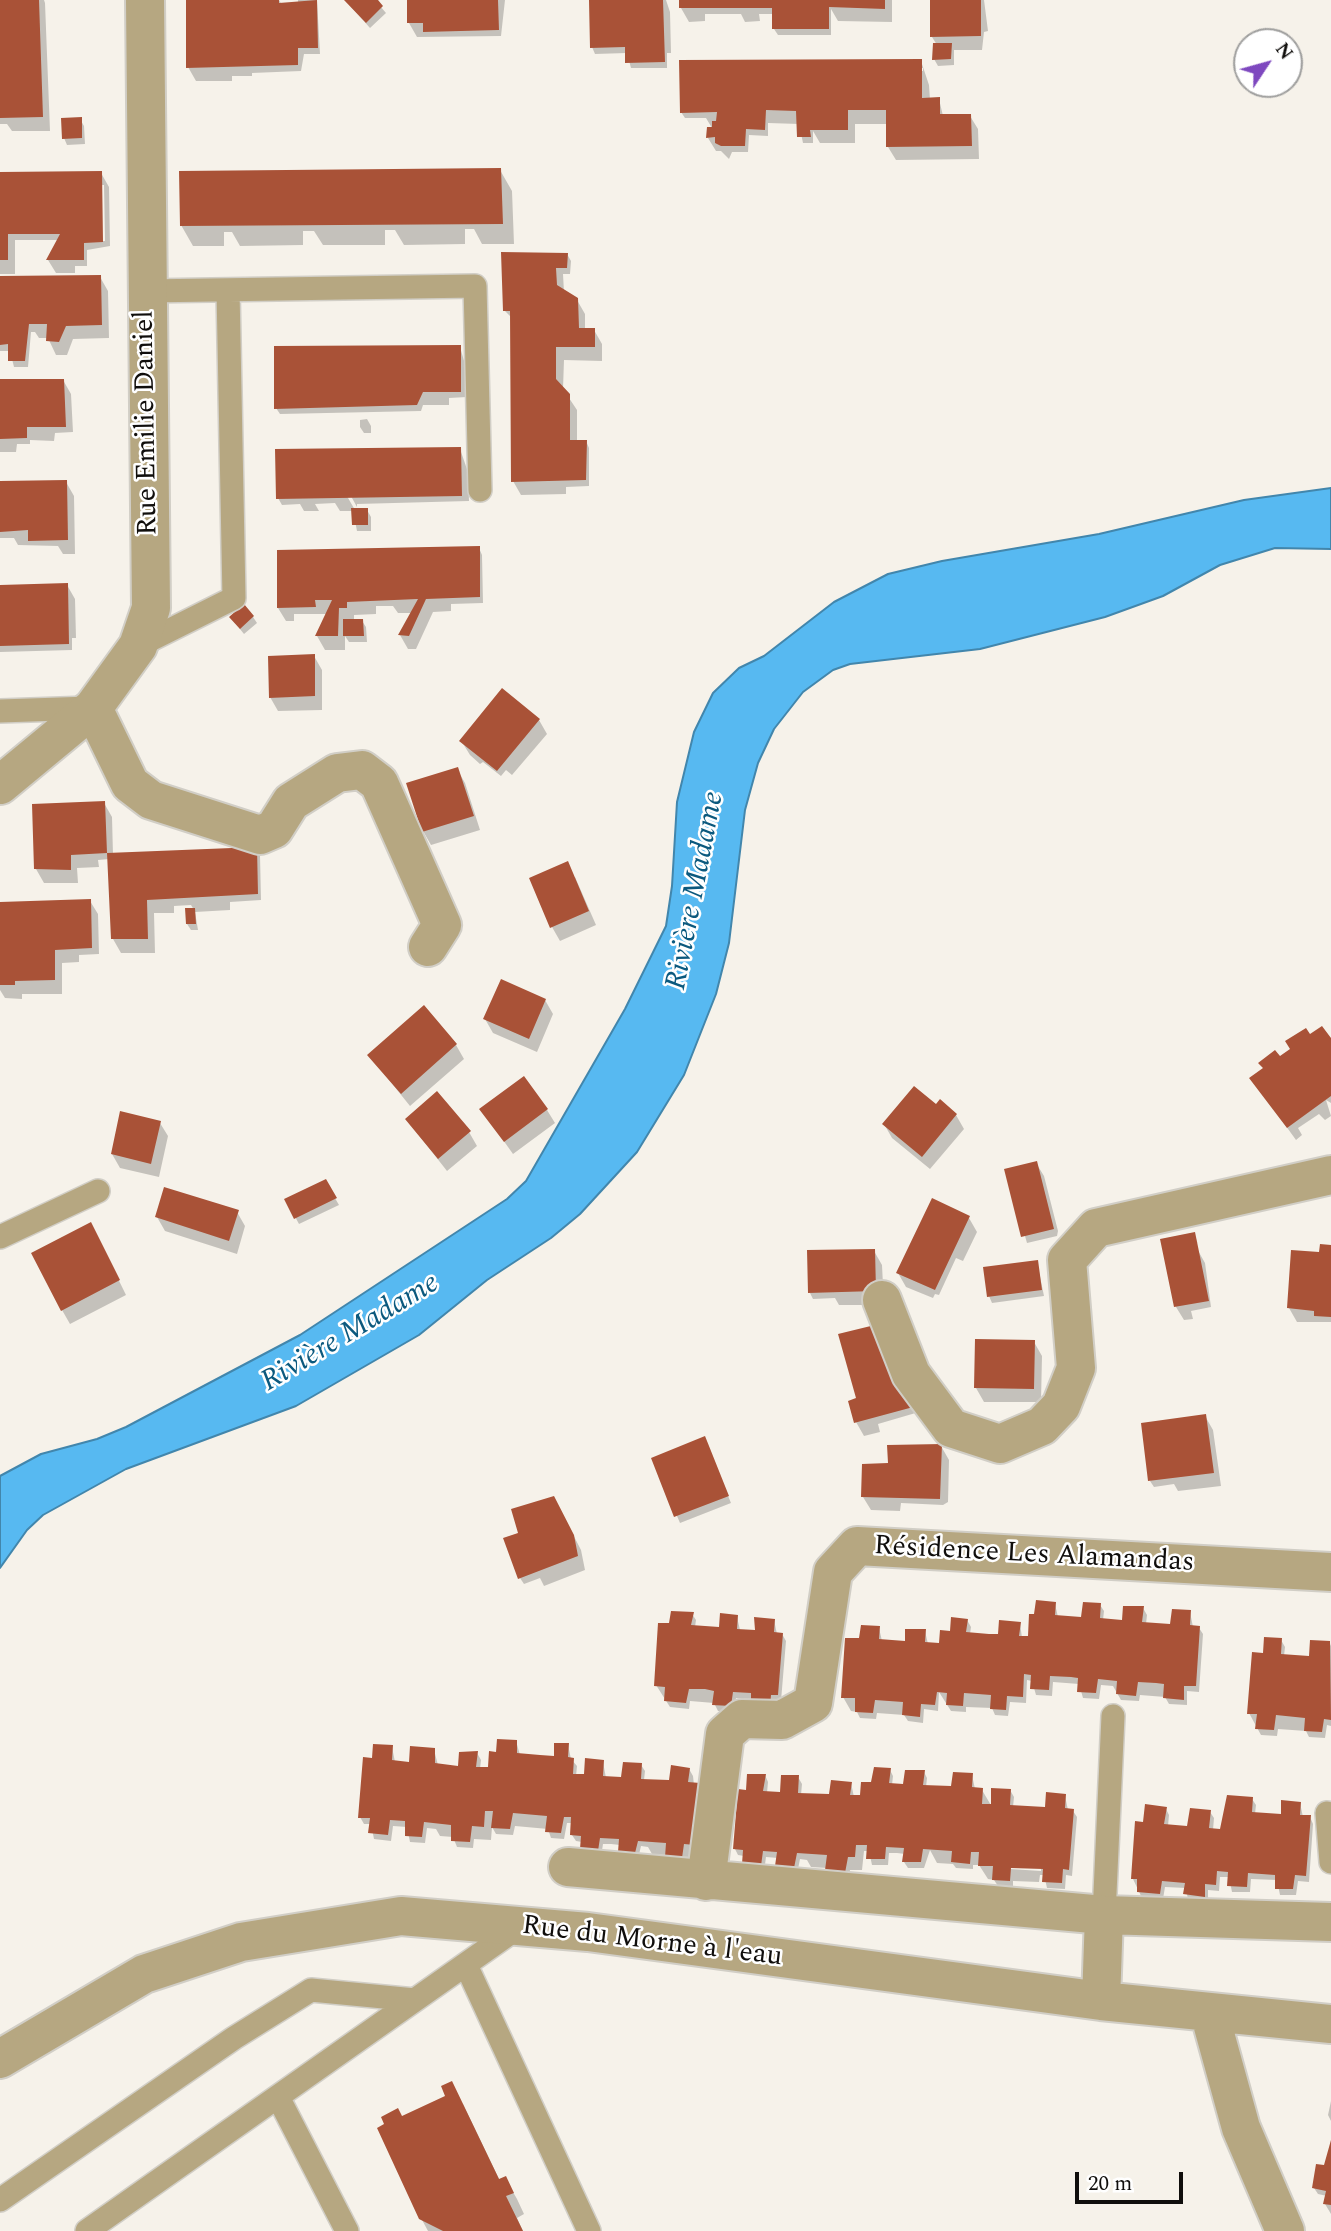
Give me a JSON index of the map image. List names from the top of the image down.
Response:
{
  "streets": {
    "street": ["Rue Emilie Daniel", "Résidence Les Alamandas", "Rue du Morne à l'eau"]
  },
  "water": ["Rivière Madame"],
  "scale_bar": "20 m",
  "north": "top right"
}
